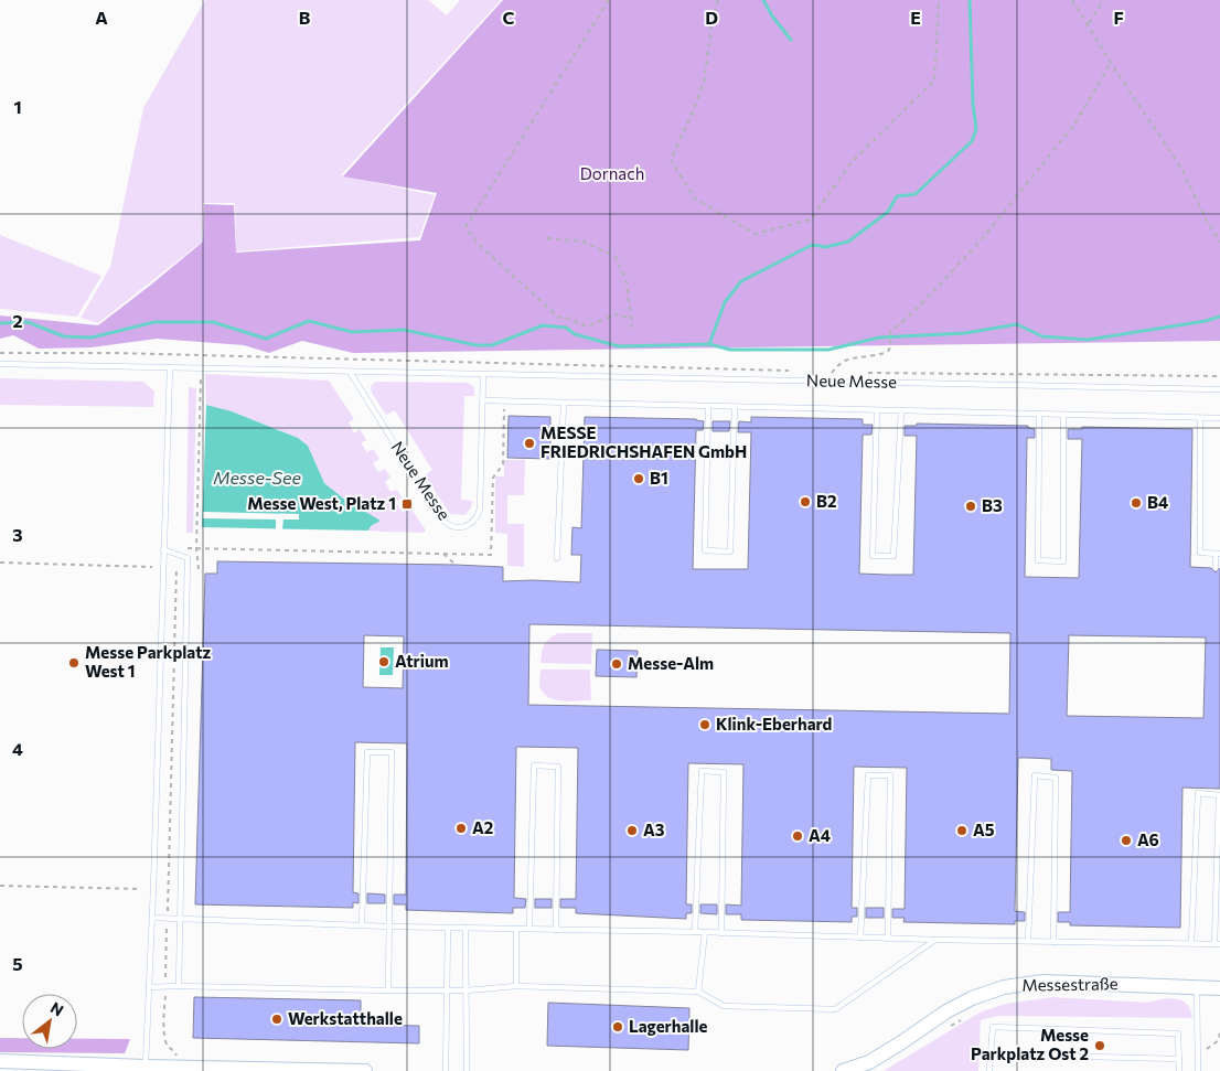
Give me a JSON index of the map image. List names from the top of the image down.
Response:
{
  "streets": {
    "street": ["Messestraße"],
    "lane": ["Neue Messe"]
  },
  "water": ["Messe-See"],
  "parks": ["Dornach"],
  "places": {
    "other": [
      "MESSE FRIEDRICHSHAFEN GmbH",
      "B1",
      "B2",
      "B4",
      "B3",
      "Atrium",
      "Messe Parkplatz West 1",
      "Messe-Alm",
      "Klink-Eberhard",
      "A2",
      "A3",
      "A5",
      "A4",
      "A6",
      "Werkstatthalle",
      "Lagerhalle",
      "Messe Parkplatz Ost 2"
    ],
    "transit": ["Messe West, Platz 1"]
  },
  "north": "top right",
  "grid": {
    "columns": [
      "A",
      "B",
      "C",
      "D",
      "E",
      "F"
    ],
    "rows": [
      "1",
      "2",
      "3",
      "4",
      "5"
    ]
  }
}
